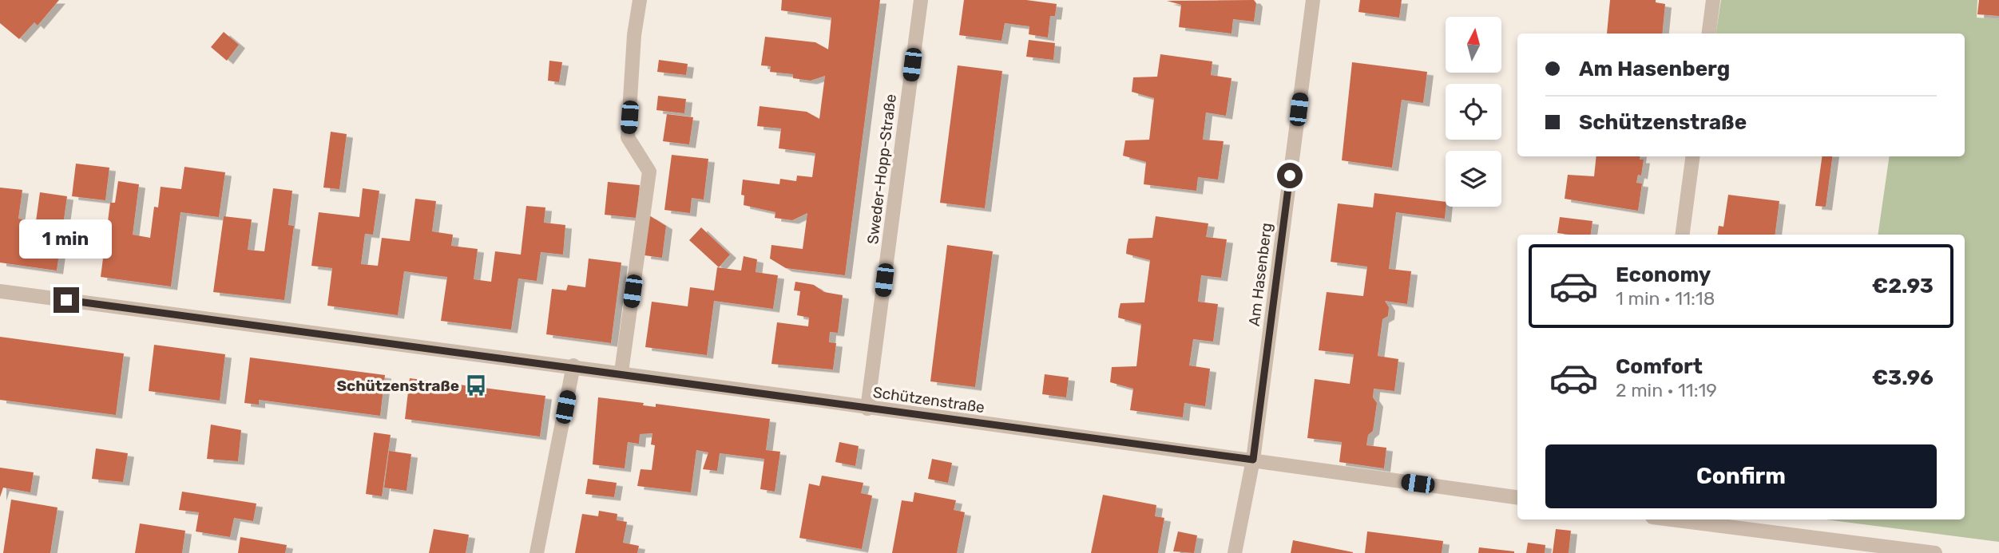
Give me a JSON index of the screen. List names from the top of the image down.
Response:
{
  "streets": {
    "street": ["Sweder-Hopp-Straße", "Am Hasenberg", "Schützenstraße"]
  },
  "crossings": [
    ["Sweder-Hopp-Straße", "Schützenstraße"],
    ["Am Hasenberg", "Schützenstraße"]
  ],
  "places": {
    "bus stop": ["Schützenstraße"]
  },
  "north": "top",
  "page": {
    "banner": ["Am Hasenberg", "Schützenstraße"],
    "bubble": "1 min",
    "list": [
      {
        "name": "Economy",
        "note": "1 min · 11:18",
        "value": "€2.93"
      },
      {
        "name": "Comfort",
        "note": "2 min · 11:19",
        "value": "€3.96"
      }
    ],
    "buttons": "Confirm"
  }
}
